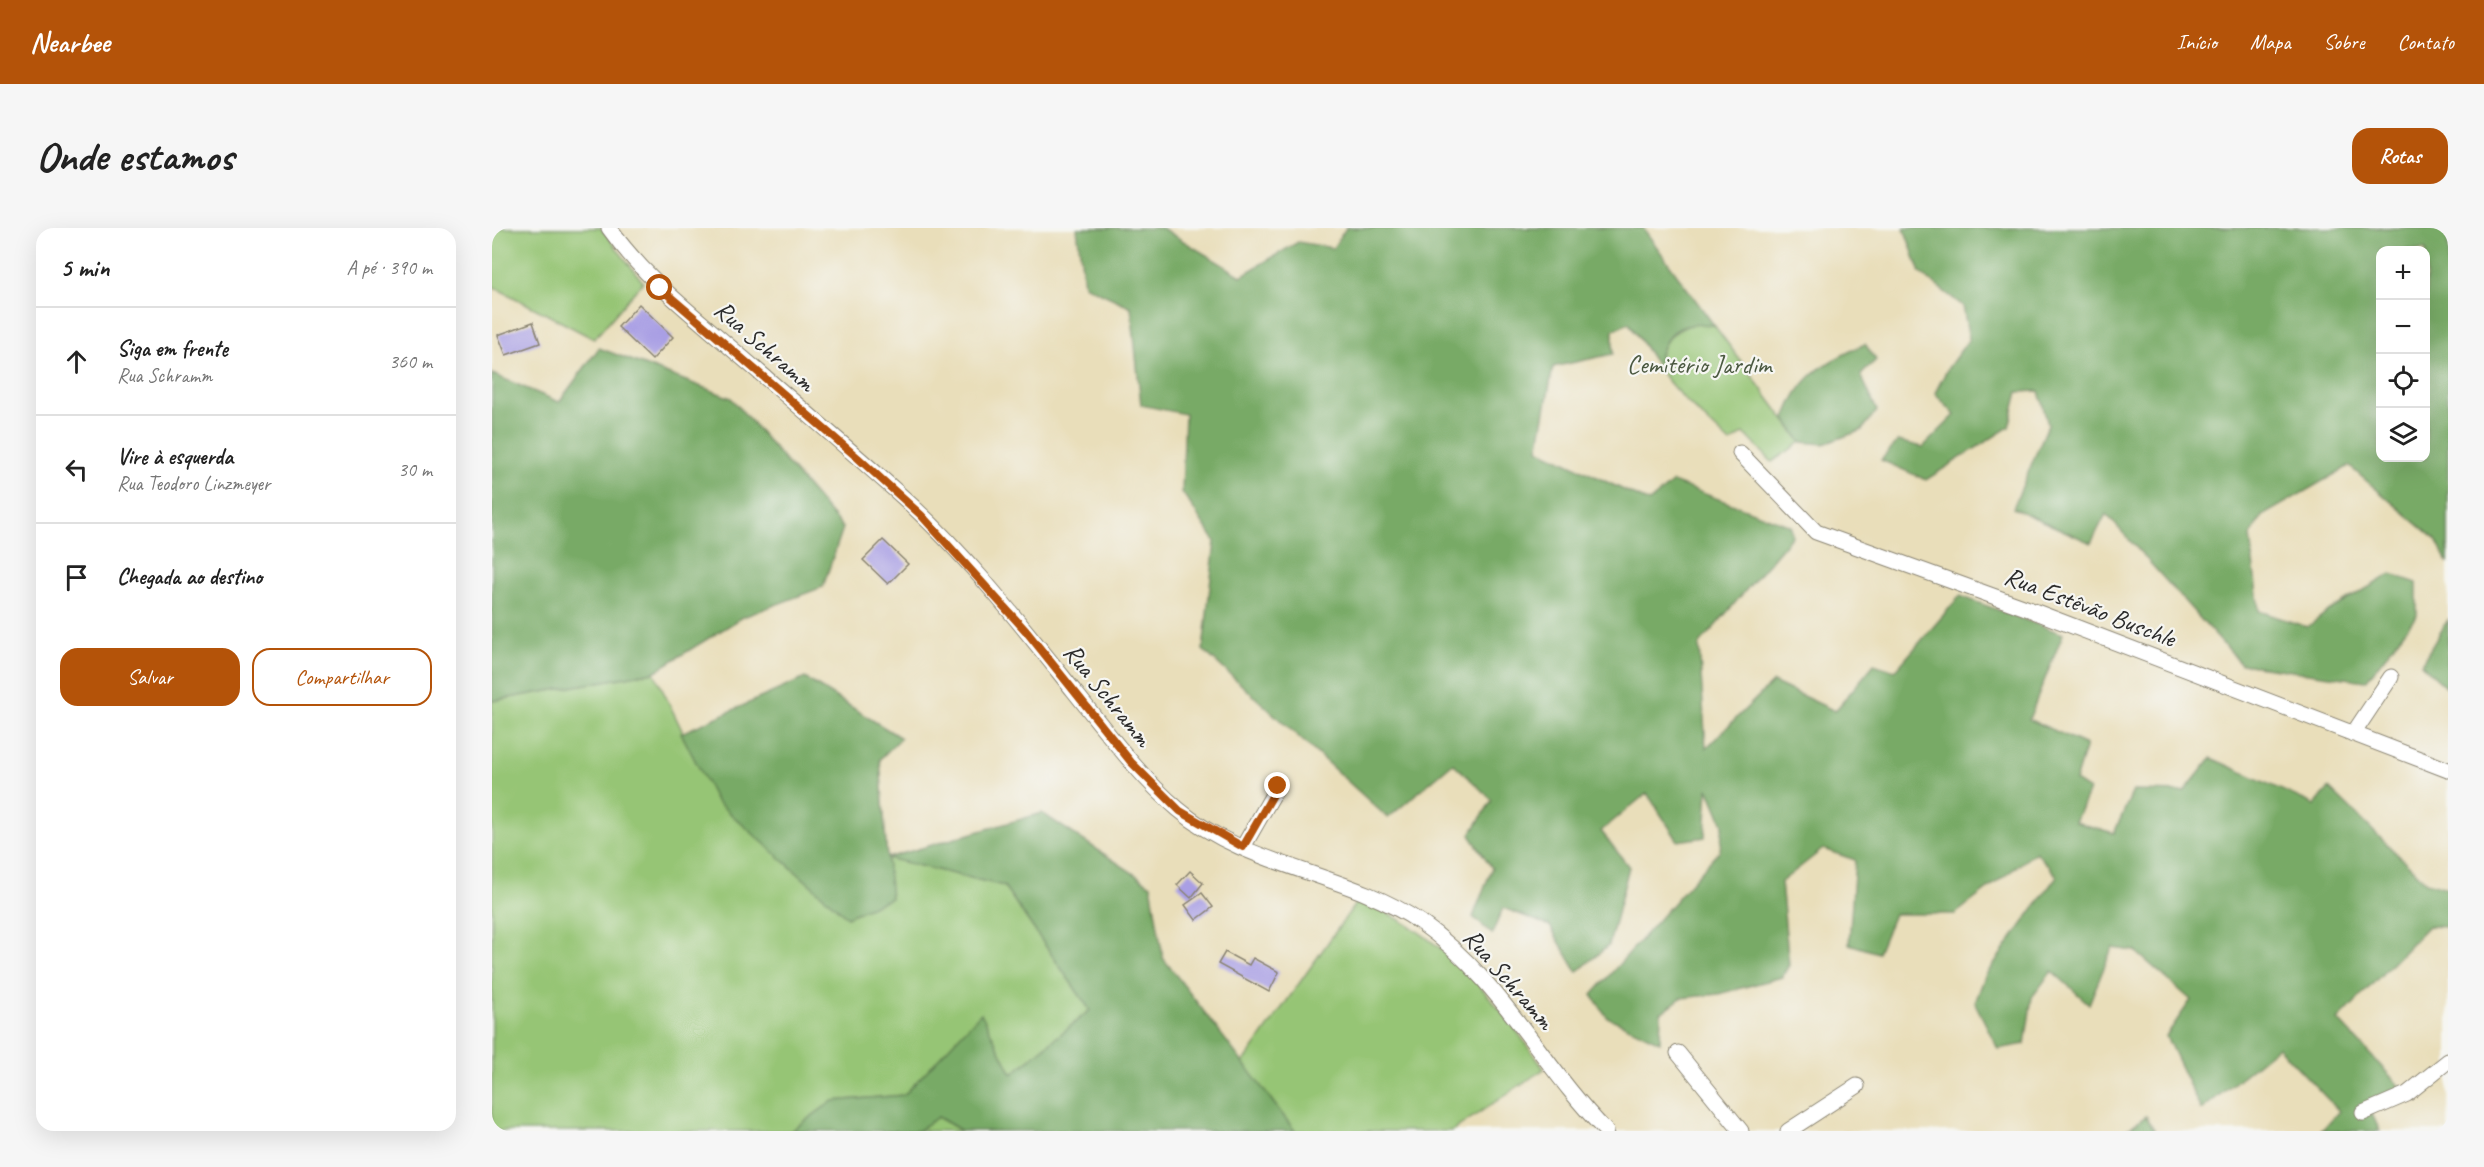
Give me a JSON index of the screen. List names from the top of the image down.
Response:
{
  "streets": {
    "street": ["Rua Schramm", "Rua Estêvão Buschle"]
  },
  "parks": ["Cemitério Jardim"],
  "page": {
    "header": "Nearbee",
    "nav": [
      "Início",
      "Mapa",
      "Sobre",
      "Contato"
    ],
    "buttons": [
      "Rotas",
      ["Salvar", "Compartilhar"]
    ],
    "title": "Onde estamos",
    "heading": ["5 min", "A pé · 390 m"],
    "map_buttons": ["+", "−"],
    "list": [
      ["Siga em frente", "Rua Schramm", "360 m"],
      ["Vire à esquerda", "Rua Teodoro Linzmeyer", "30 m"],
      "Chegada ao destino"
    ]
  }
}
